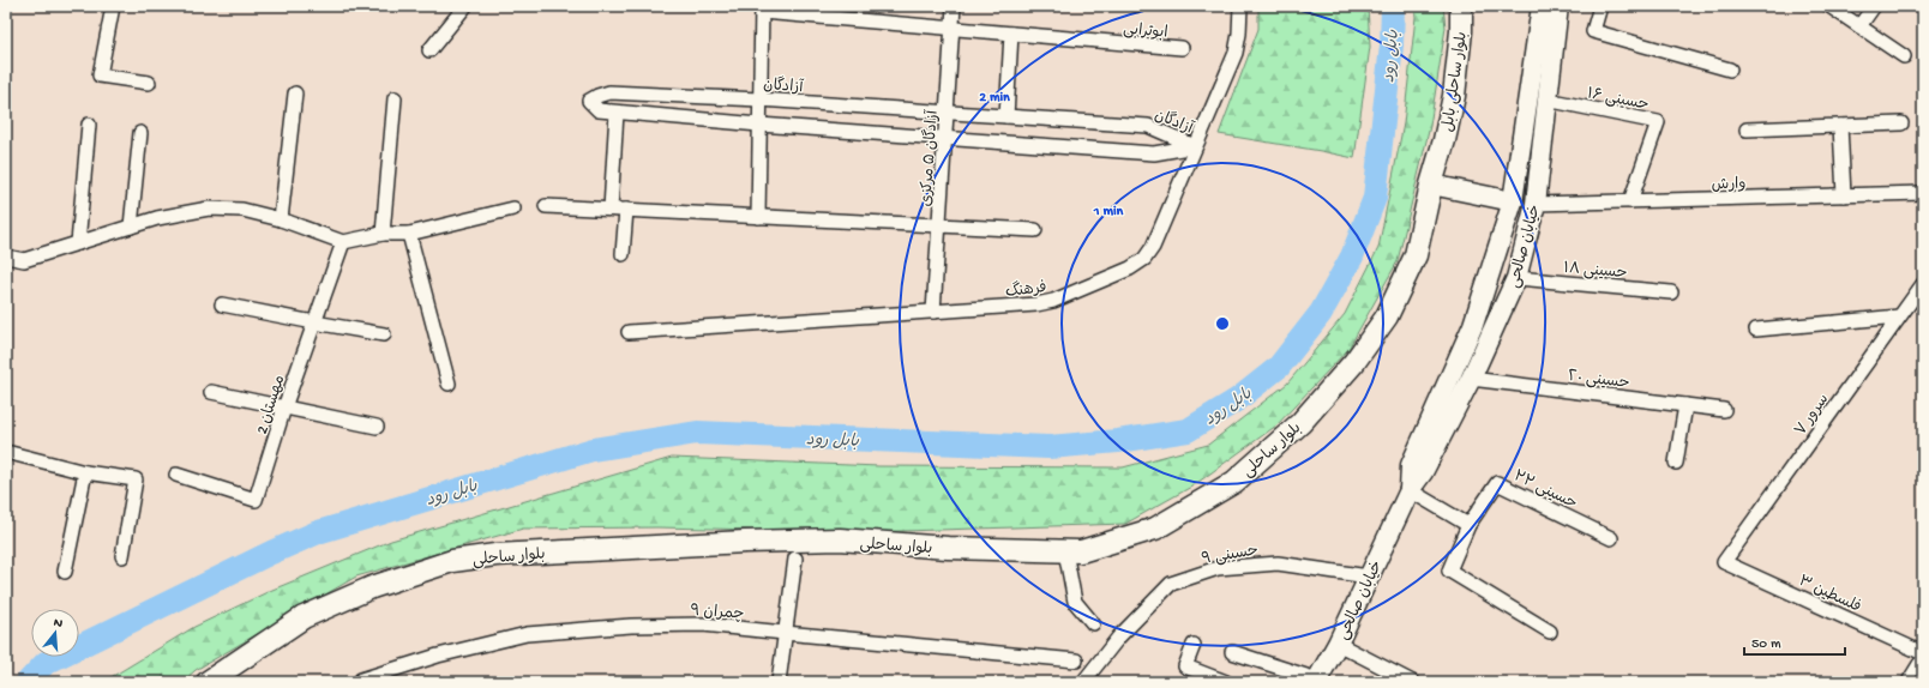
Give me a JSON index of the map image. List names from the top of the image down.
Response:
{
  "streets": {
    "main road": ["بلوار ساحلی بابل", "خيابان صالحی", "بلوار ساحلی"],
    "street": [
      "ابوترابی",
      "آزادگان",
      "حسینی ۱۶",
      "آزادگان ۵ مرکزی",
      "وارش",
      "حسینی ۱۸",
      "فرهنگ",
      "حسینی ٢٠",
      "مهستان 2",
      "سرور ۷",
      "حسینی ۲۲",
      "حسینی ٩",
      "فلسطین ۳",
      "چمران ۹"
    ]
  },
  "crossings": [
    ["ابوترابی", "آزادگان ۵ مرکزی"],
    ["بلوار ساحلی بابل", "بلوار ساحلی"],
    ["آزادگان", "آزادگان ۵ مرکزی"],
    ["آزادگان", "فرهنگ"],
    ["حسینی ۱۶", "وارش"],
    ["حسینی ۱۶", "خيابان صالحی"],
    ["آزادگان ۵ مرکزی", "فرهنگ"],
    ["وارش", "خيابان صالحی"],
    ["خيابان صالحی", "حسینی ۱۸"],
    ["خيابان صالحی", "حسینی ٢٠"],
    ["خيابان صالحی", "حسینی ٩"],
    ["سرور ۷", "فلسطین ۳"]
  ],
  "water": ["بابل رود"],
  "scale_bar": "50 m",
  "north": "top",
  "rings": ["2 min", "1 min"]
}
